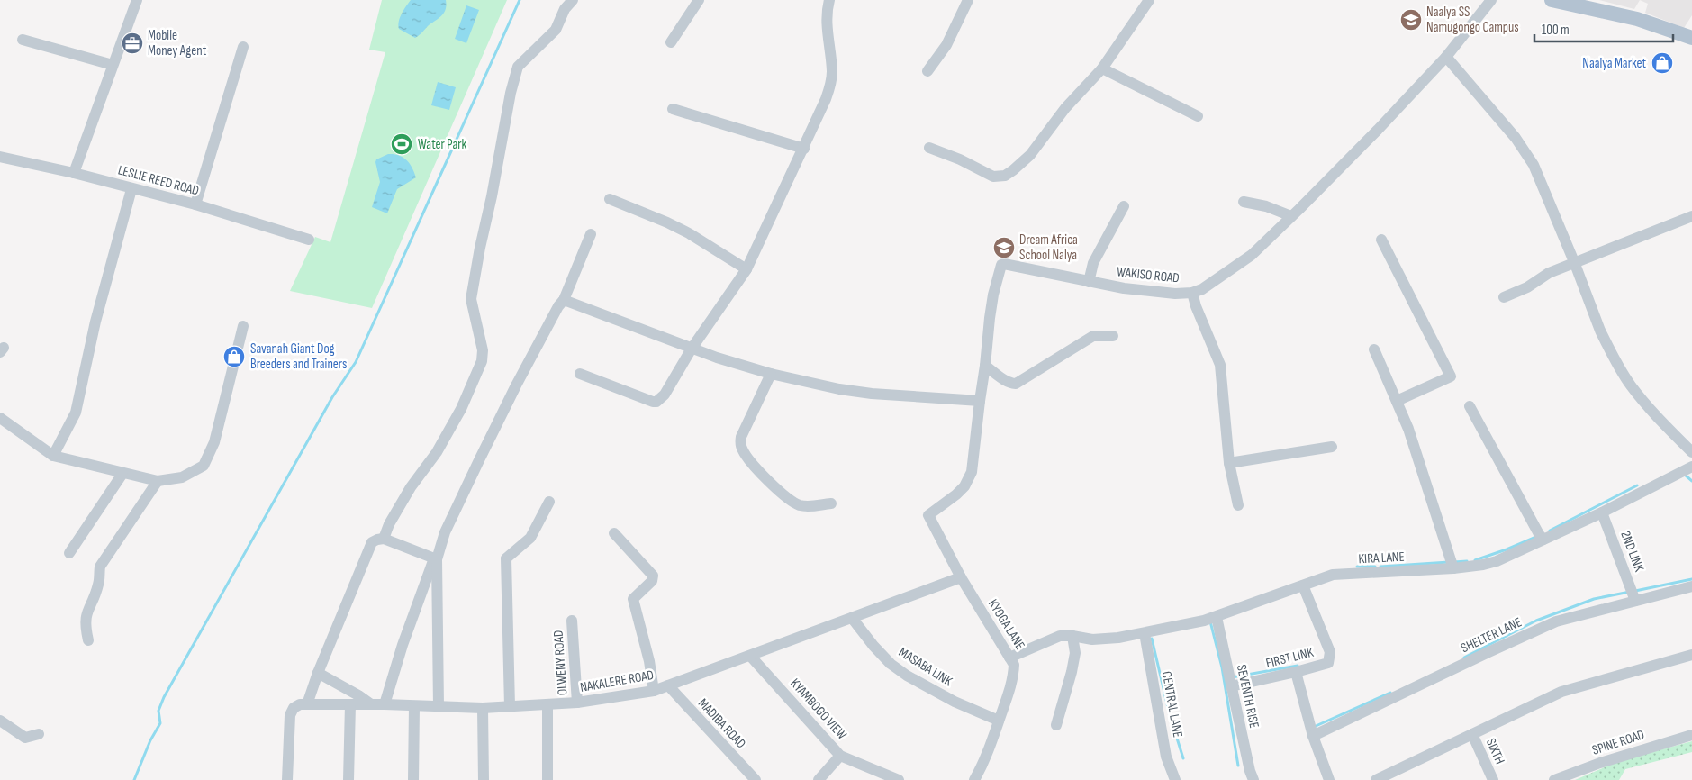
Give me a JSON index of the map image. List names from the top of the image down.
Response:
{
  "streets": {
    "street": [
      "LESLIE REED ROAD",
      "WAKISO ROAD",
      "2ND LINK",
      "KIRA LANE",
      "KYOGA LANE",
      "SHELTER LANE",
      "FIRST LINK",
      "OLWENY ROAD",
      "MASABA LINK",
      "NAKALERE ROAD",
      "SEVENTH RISE",
      "CENTRAL LANE",
      "KYAMBOGO VIEW",
      "MADIBA ROAD",
      "SPINE ROAD",
      "SIXTH"
    ]
  },
  "crossings": [
    ["WAKISO ROAD", "KYOGA LANE"],
    ["2ND LINK", "KIRA LANE"],
    ["2ND LINK", "SHELTER LANE"],
    ["KIRA LANE", "KYOGA LANE"],
    ["KIRA LANE", "FIRST LINK"],
    ["KIRA LANE", "SEVENTH RISE"],
    ["KIRA LANE", "CENTRAL LANE"],
    ["KYOGA LANE", "MASABA LINK"],
    ["KYOGA LANE", "NAKALERE ROAD"],
    ["FIRST LINK", "SEVENTH RISE"],
    ["OLWENY ROAD", "NAKALERE ROAD"],
    ["MASABA LINK", "NAKALERE ROAD"],
    ["NAKALERE ROAD", "KYAMBOGO VIEW"],
    ["NAKALERE ROAD", "MADIBA ROAD"]
  ],
  "places": {
    "school or university": ["Naalya SS Namugongo Campus", "Dream Africa School Nalya"],
    "office": ["Mobile Money Agent"],
    "shop": ["Naalya Market", "Savanah Giant Dog Breeders and Trainers"],
    "sports": ["Water Park"]
  },
  "scale_bar": "100 m"
}
